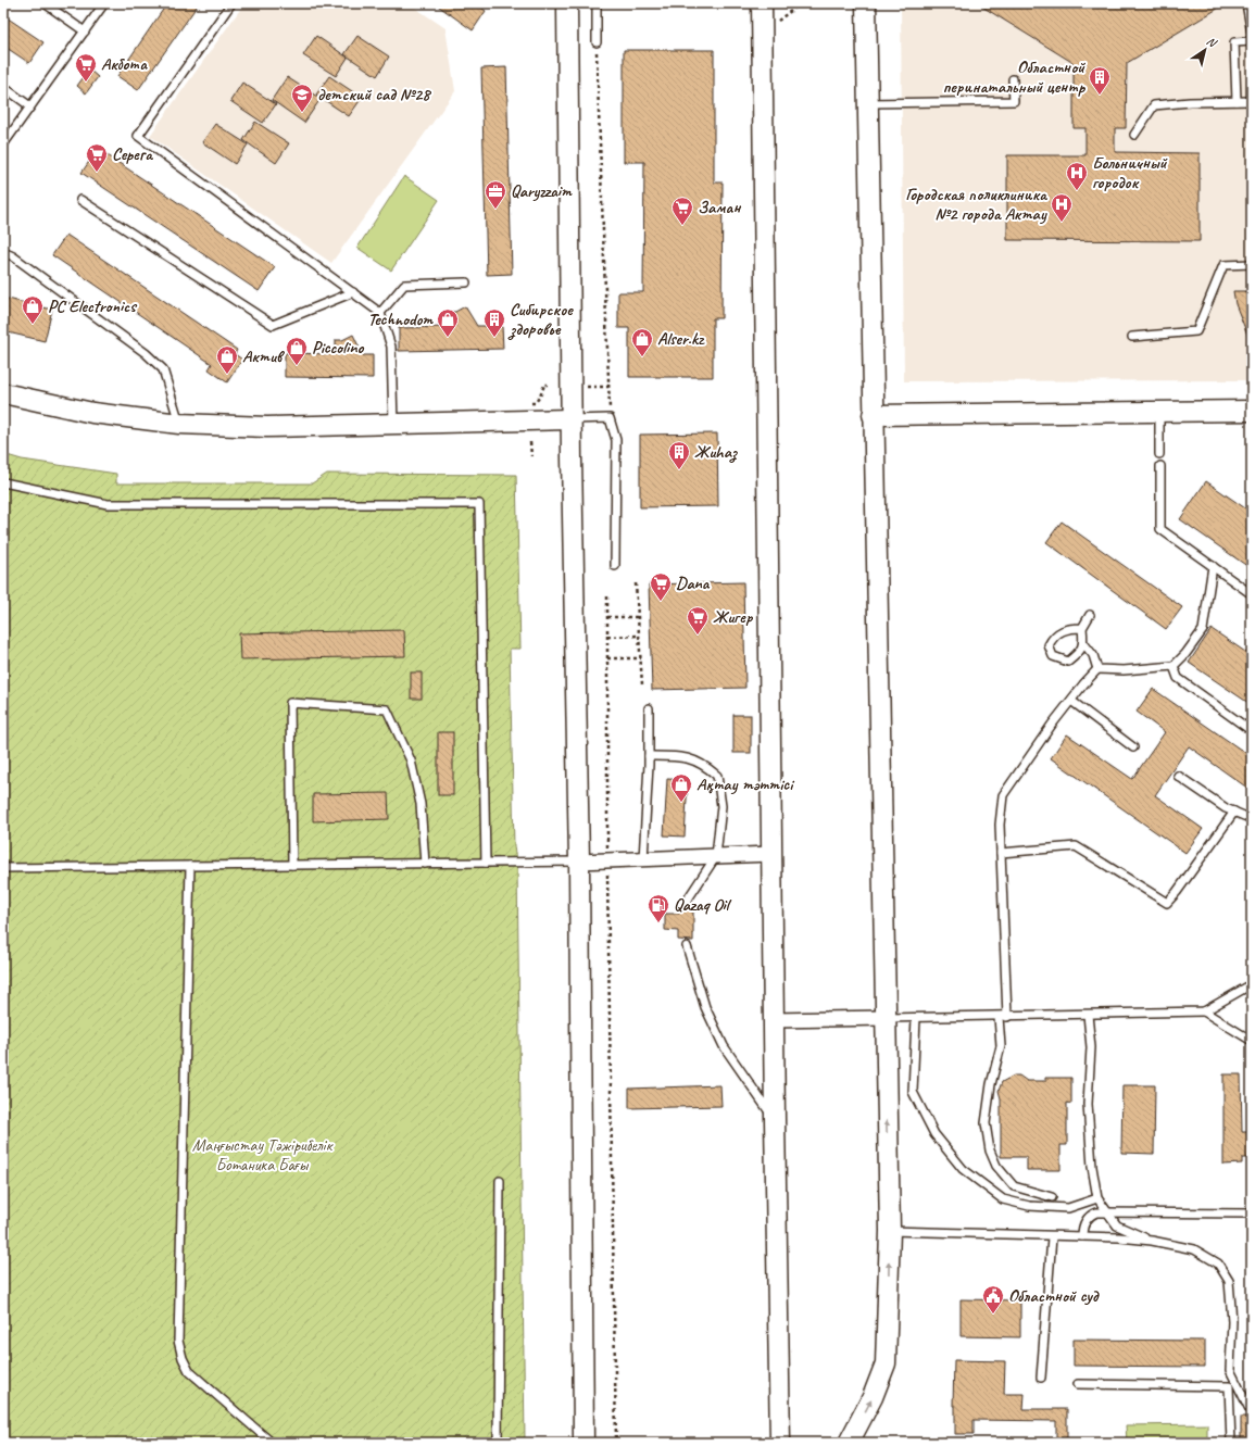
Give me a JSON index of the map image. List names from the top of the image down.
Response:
{
  "parks": ["Маңғыстау Тәжірибелік Ботаника Бағы"],
  "places": {
    "supermarket": [
      "Акбота",
      "Cерега",
      "Заман",
      "Dana",
      "Жигер"
    ],
    "building": ["Областной перинатальный центр", "Сибирское здоровье", "Жиhаз"],
    "school or university": ["детский сад №28"],
    "hospital": ["Больничный городок", "Городская поликлиника №2 города Актау"],
    "office": ["Qaryzzaim"],
    "shop": [
      "PC Electronics",
      "Technodom",
      "Alser.kz",
      "Piccolino",
      "Актив",
      "Ақтау тәттісі"
    ],
    "fuel station": ["Qazaq Oil"],
    "public building": ["Областной суд"]
  },
  "north": "top right"
}
